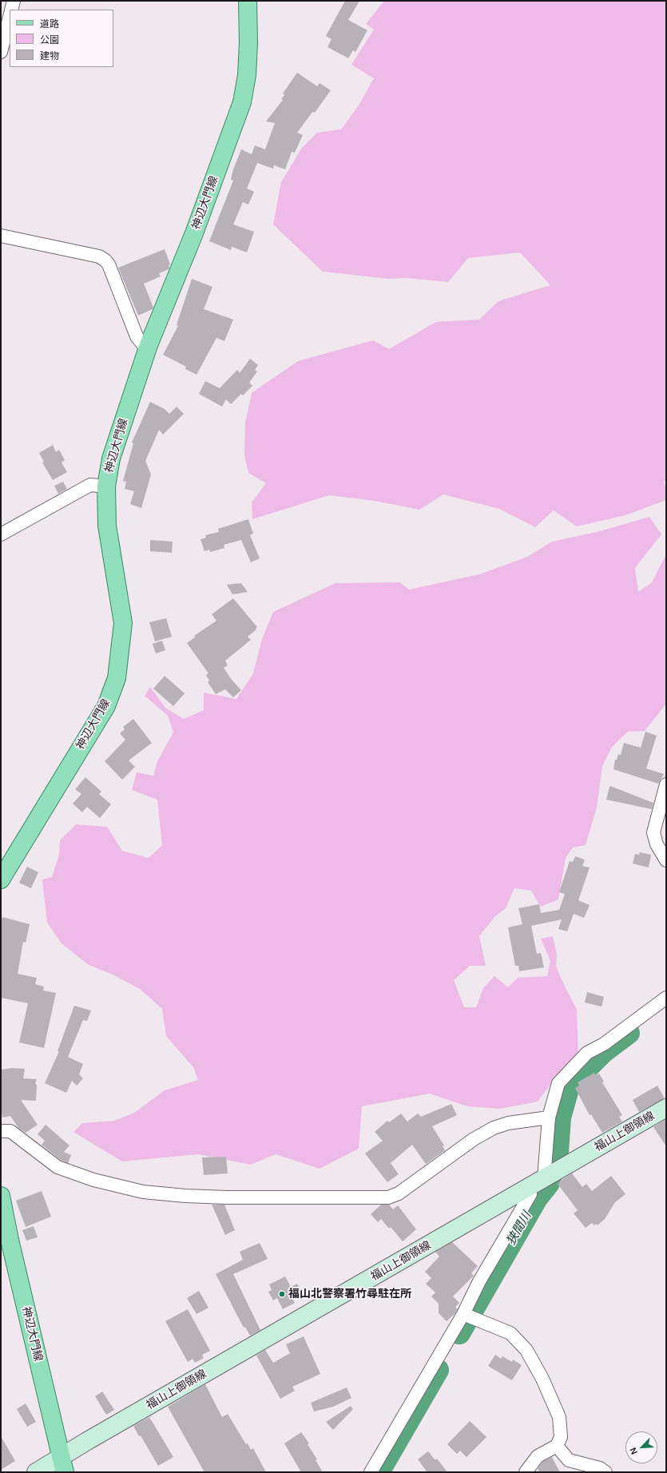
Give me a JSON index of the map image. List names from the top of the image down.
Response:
{
  "streets": {
    "main road": ["神辺大門線", "福山上御領線"]
  },
  "crossings": [
    ["神辺大門線", "福山上御領線"]
  ],
  "water": ["狭間川"],
  "places": ["福山北警察署竹尋駐在所"],
  "legend": ["道路", "公園", "建物"],
  "north": "bottom left"
}
